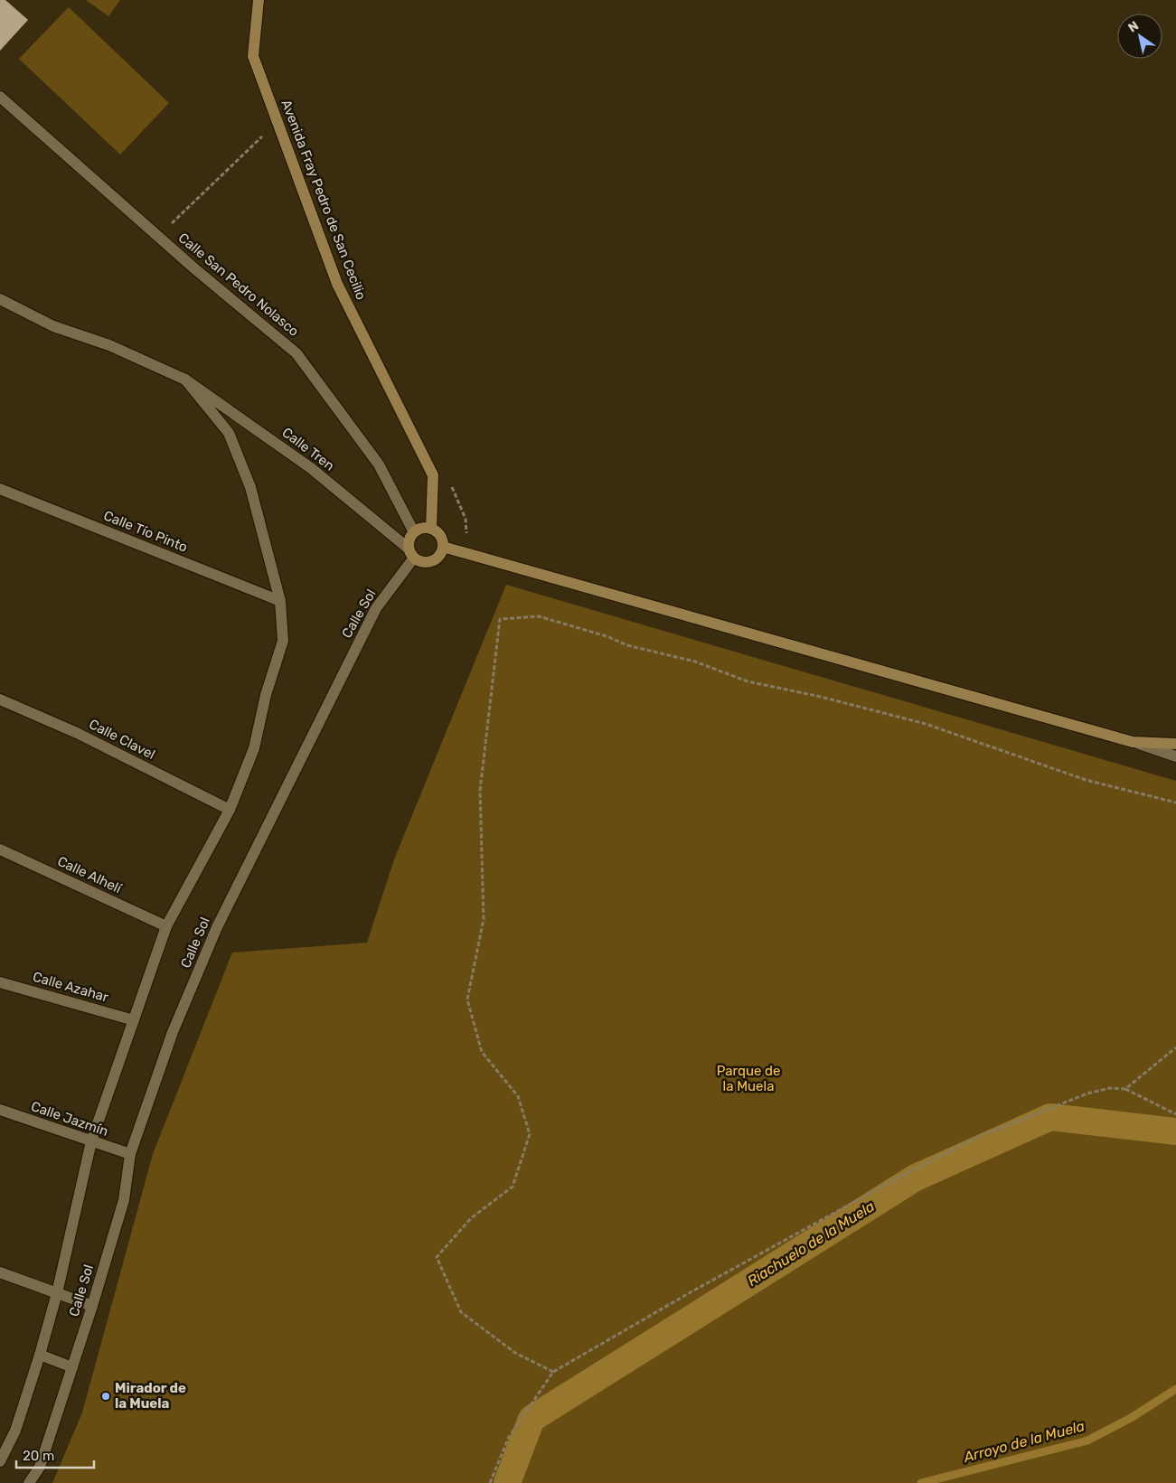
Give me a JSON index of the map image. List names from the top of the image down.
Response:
{
  "streets": {
    "street": [
      "Avenida Fray Pedro de San Cecilio",
      "Calle San Pedro Nolasco",
      "Calle Tren",
      "Calle Tío Pinto",
      "Calle Sol",
      "Calle Clavel",
      "Calle Alhelí",
      "Calle Azahar",
      "Calle Jazmín"
    ]
  },
  "crossings": [
    ["Avenida Fray Pedro de San Cecilio", "Calle San Pedro Nolasco"],
    ["Avenida Fray Pedro de San Cecilio", "Calle Tren"],
    ["Avenida Fray Pedro de San Cecilio", "Calle Sol"],
    ["Calle San Pedro Nolasco", "Calle Tren"],
    ["Calle San Pedro Nolasco", "Calle Sol"],
    ["Calle Tren", "Calle Tío Pinto"],
    ["Calle Tren", "Calle Sol"],
    ["Calle Tío Pinto", "Calle Sol"],
    ["Calle Sol", "Calle Clavel"],
    ["Calle Sol", "Calle Alhelí"],
    ["Calle Sol", "Calle Azahar"],
    ["Calle Sol", "Calle Jazmín"]
  ],
  "water": ["Riachuelo de la Muela", "Arroyo de la Muela"],
  "parks": ["Parque de la Muela"],
  "places": ["Mirador de la Muela"],
  "scale_bar": "20 m",
  "north": "top left"
}
